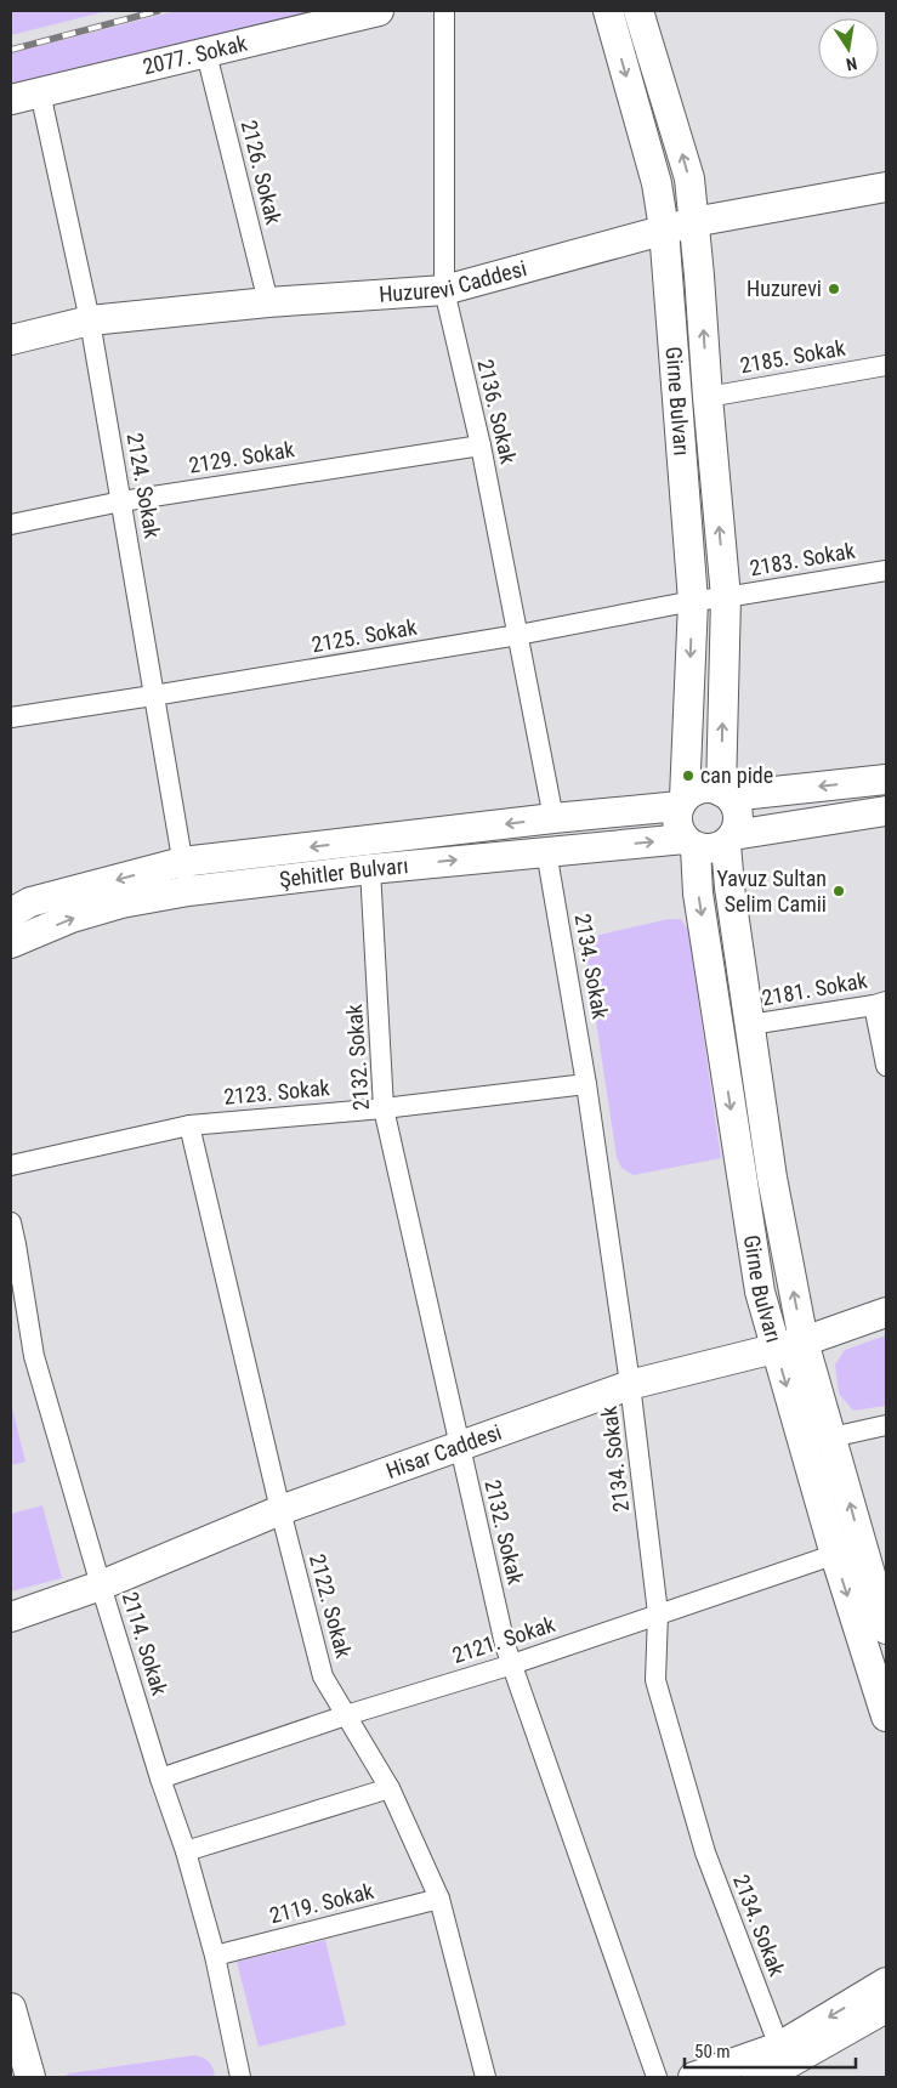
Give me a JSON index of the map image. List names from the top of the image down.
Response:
{
  "streets": {
    "main road": [
      "2077. Sokak",
      "Huzurevi Caddesi",
      "Girne Bulvarı",
      "Şehitler Bulvarı",
      "Hisar Caddesi"
    ],
    "street": [
      "2126. Sokak",
      "2185. Sokak",
      "2136. Sokak",
      "2129. Sokak",
      "2124. Sokak",
      "2183. Sokak",
      "2125. Sokak",
      "2134. Sokak",
      "2181. Sokak",
      "2132. Sokak",
      "2123. Sokak",
      "2122. Sokak",
      "2121. Sokak",
      "2114. Sokak",
      "2119. Sokak"
    ]
  },
  "crossings": [
    ["2077. Sokak", "2126. Sokak"],
    ["2077. Sokak", "2124. Sokak"],
    ["2126. Sokak", "Huzurevi Caddesi"],
    ["Huzurevi Caddesi", "Girne Bulvarı"],
    ["Huzurevi Caddesi", "2136. Sokak"],
    ["Huzurevi Caddesi", "2124. Sokak"],
    ["2185. Sokak", "Girne Bulvarı"],
    ["Girne Bulvarı", "2183. Sokak"],
    ["Girne Bulvarı", "2125. Sokak"],
    ["Girne Bulvarı", "Şehitler Bulvarı"],
    ["Girne Bulvarı", "2181. Sokak"],
    ["Girne Bulvarı", "Hisar Caddesi"],
    ["Girne Bulvarı", "2121. Sokak"],
    ["2136. Sokak", "2129. Sokak"],
    ["2136. Sokak", "2125. Sokak"],
    ["2136. Sokak", "Şehitler Bulvarı"],
    ["2129. Sokak", "2124. Sokak"],
    ["2124. Sokak", "2125. Sokak"],
    ["2124. Sokak", "Şehitler Bulvarı"],
    ["2183. Sokak", "2125. Sokak"],
    ["Şehitler Bulvarı", "2134. Sokak"],
    ["Şehitler Bulvarı", "2132. Sokak"],
    ["2134. Sokak", "2123. Sokak"],
    ["2134. Sokak", "Hisar Caddesi"],
    ["2134. Sokak", "2121. Sokak"],
    ["2132. Sokak", "2123. Sokak"],
    ["2132. Sokak", "Hisar Caddesi"],
    ["2132. Sokak", "2121. Sokak"],
    ["2123. Sokak", "2122. Sokak"],
    ["Hisar Caddesi", "2122. Sokak"],
    ["Hisar Caddesi", "2114. Sokak"],
    ["2122. Sokak", "2121. Sokak"],
    ["2122. Sokak", "2119. Sokak"],
    ["2121. Sokak", "2114. Sokak"],
    ["2114. Sokak", "2119. Sokak"]
  ],
  "places": ["Huzurevi", "can pide", "Yavuz Sultan Selim Camii"],
  "scale_bar": "50 m",
  "north": "bottom"
}
